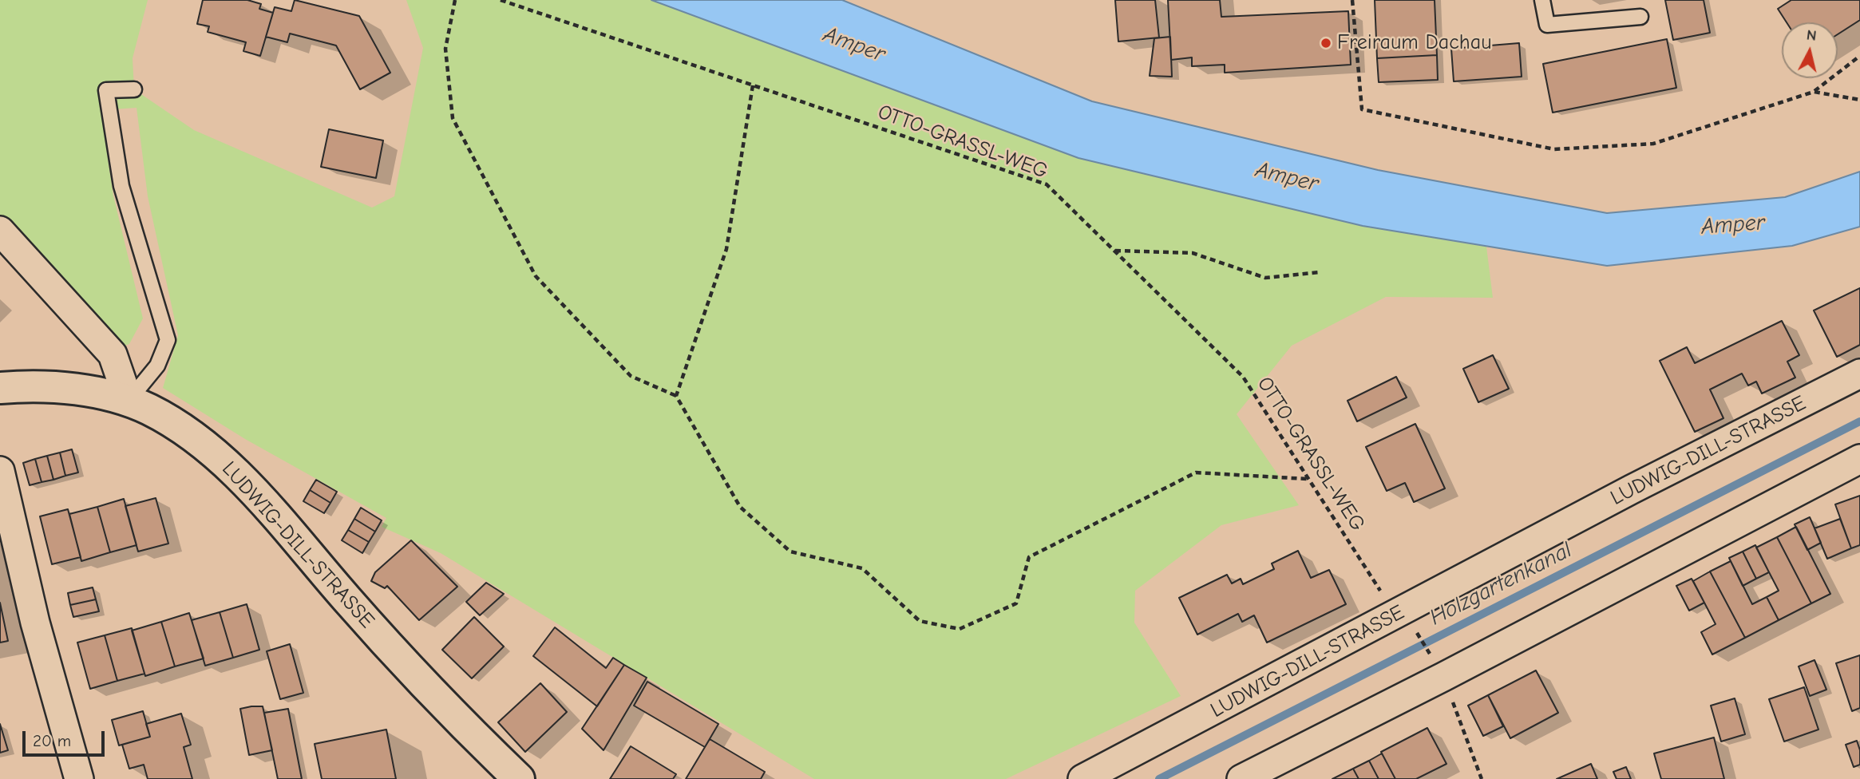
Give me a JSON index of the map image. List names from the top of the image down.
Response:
{
  "streets": {
    "street": ["LUDWIG-DILL-STRASSE"],
    "path": ["OTTO-GRASSL-WEG"]
  },
  "crossings": [
    ["OTTO-GRASSL-WEG", "LUDWIG-DILL-STRASSE"]
  ],
  "water": ["Amper", "Holzgartenkanal"],
  "places": ["Freiraum Dachau"],
  "scale_bar": "20 m",
  "north": "top"
}
